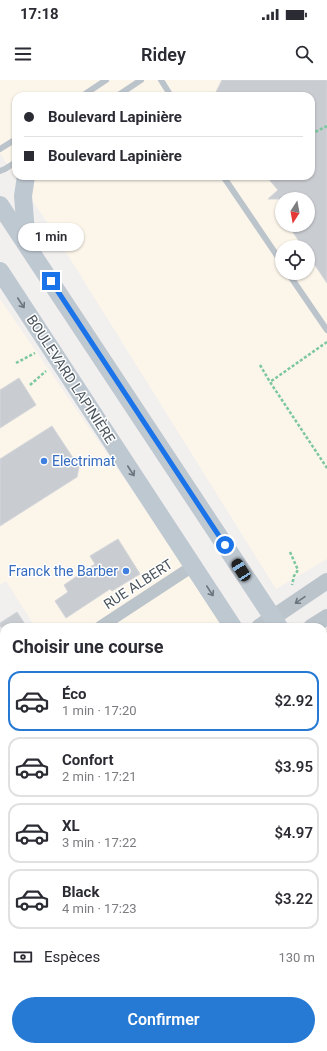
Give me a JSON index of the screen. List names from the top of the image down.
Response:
{
  "streets": {
    "main road": ["BOULEVARD LAPINIÈRE"],
    "street": ["RUE ALBERT"]
  },
  "crossings": [
    ["BOULEVARD LAPINIÈRE", "RUE ALBERT"]
  ],
  "places": ["Electrimat", "Franck the Barber"],
  "north": "bottom",
  "page": {
    "status": "17:18",
    "header": "Ridey",
    "banner": ["Boulevard Lapinière", "Boulevard Lapinière"],
    "bubble": "1 min",
    "heading": "Choisir une course",
    "list": [
      {
        "name": "Éco",
        "note": "1 min · 17:20",
        "value": "$2.92"
      },
      {
        "name": "Confort",
        "note": "2 min · 17:21",
        "value": "$3.95"
      },
      {
        "name": "XL",
        "note": "3 min · 17:22",
        "value": "$4.97"
      },
      {
        "name": "Black",
        "note": "4 min · 17:23",
        "value": "$3.22"
      }
    ],
    "pay": ["Espèces", "130 m"],
    "buttons": "Confirmer"
  }
}
